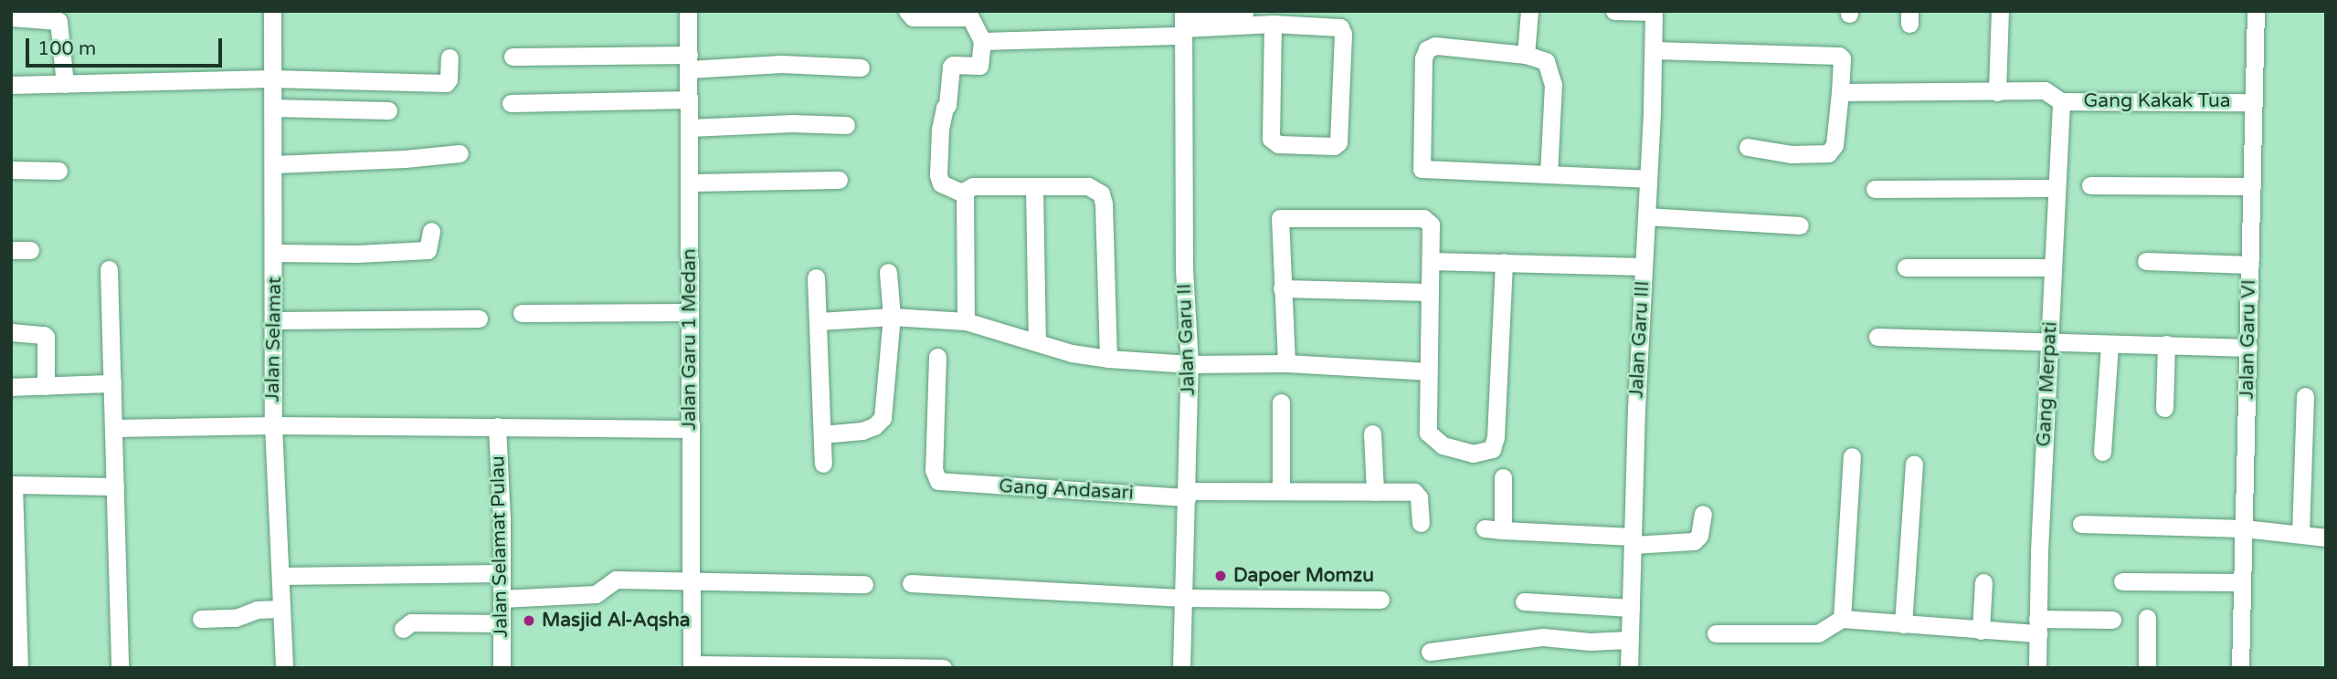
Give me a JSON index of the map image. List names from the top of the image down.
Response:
{
  "streets": {
    "street": [
      "Gang Kakak Tua",
      "Jalan Selamat",
      "Jalan Garu 1 Medan",
      "Jalan Garu II",
      "Jalan Garu III",
      "Jalan Garu VI",
      "Gang Merpati",
      "Gang Andasari",
      "Jalan Selamat Pulau"
    ]
  },
  "crossings": [
    ["Gang Kakak Tua", "Jalan Garu VI"],
    ["Gang Kakak Tua", "Gang Merpati"],
    ["Jalan Garu II", "Gang Andasari"]
  ],
  "places": ["Dapoer Momzu", "Masjid Al-Aqsha"],
  "scale_bar": "100 m"
}
